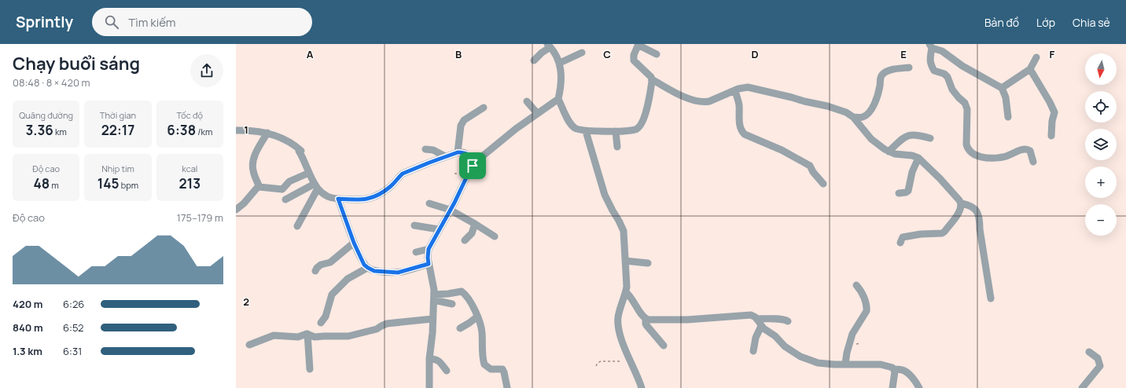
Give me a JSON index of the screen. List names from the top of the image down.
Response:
{
  "north": "bottom",
  "page": {
    "header": "Sprintly",
    "search": "Tìm kiếm",
    "nav": ["Bản đồ", "Lớp", "Chia sẻ"],
    "heading": ["Chạy buổi sáng", "08:48 · 8 × 420 m"],
    "map_buttons": ["+", "−"],
    "stats": [
      ["Quãng đường", "3.36 km"],
      ["Thời gian", "22:17"],
      ["Tốc độ", "6:38 /km"],
      ["Độ cao", "48 m"],
      ["Nhịp tim", "145 bpm"],
      ["kcal", "213"]
    ],
    "chart": ["Độ cao", "175–179 m"],
    "list": [
      {
        "name": "420 m",
        "note": "6:26"
      },
      {
        "name": "840 m",
        "note": "6:52"
      },
      {
        "name": "1.3 km",
        "note": "6:31"
      }
    ]
  },
  "grid": {
    "columns": [
      "A",
      "B",
      "C",
      "D",
      "E",
      "F"
    ],
    "rows": ["1", "2"]
  }
}
